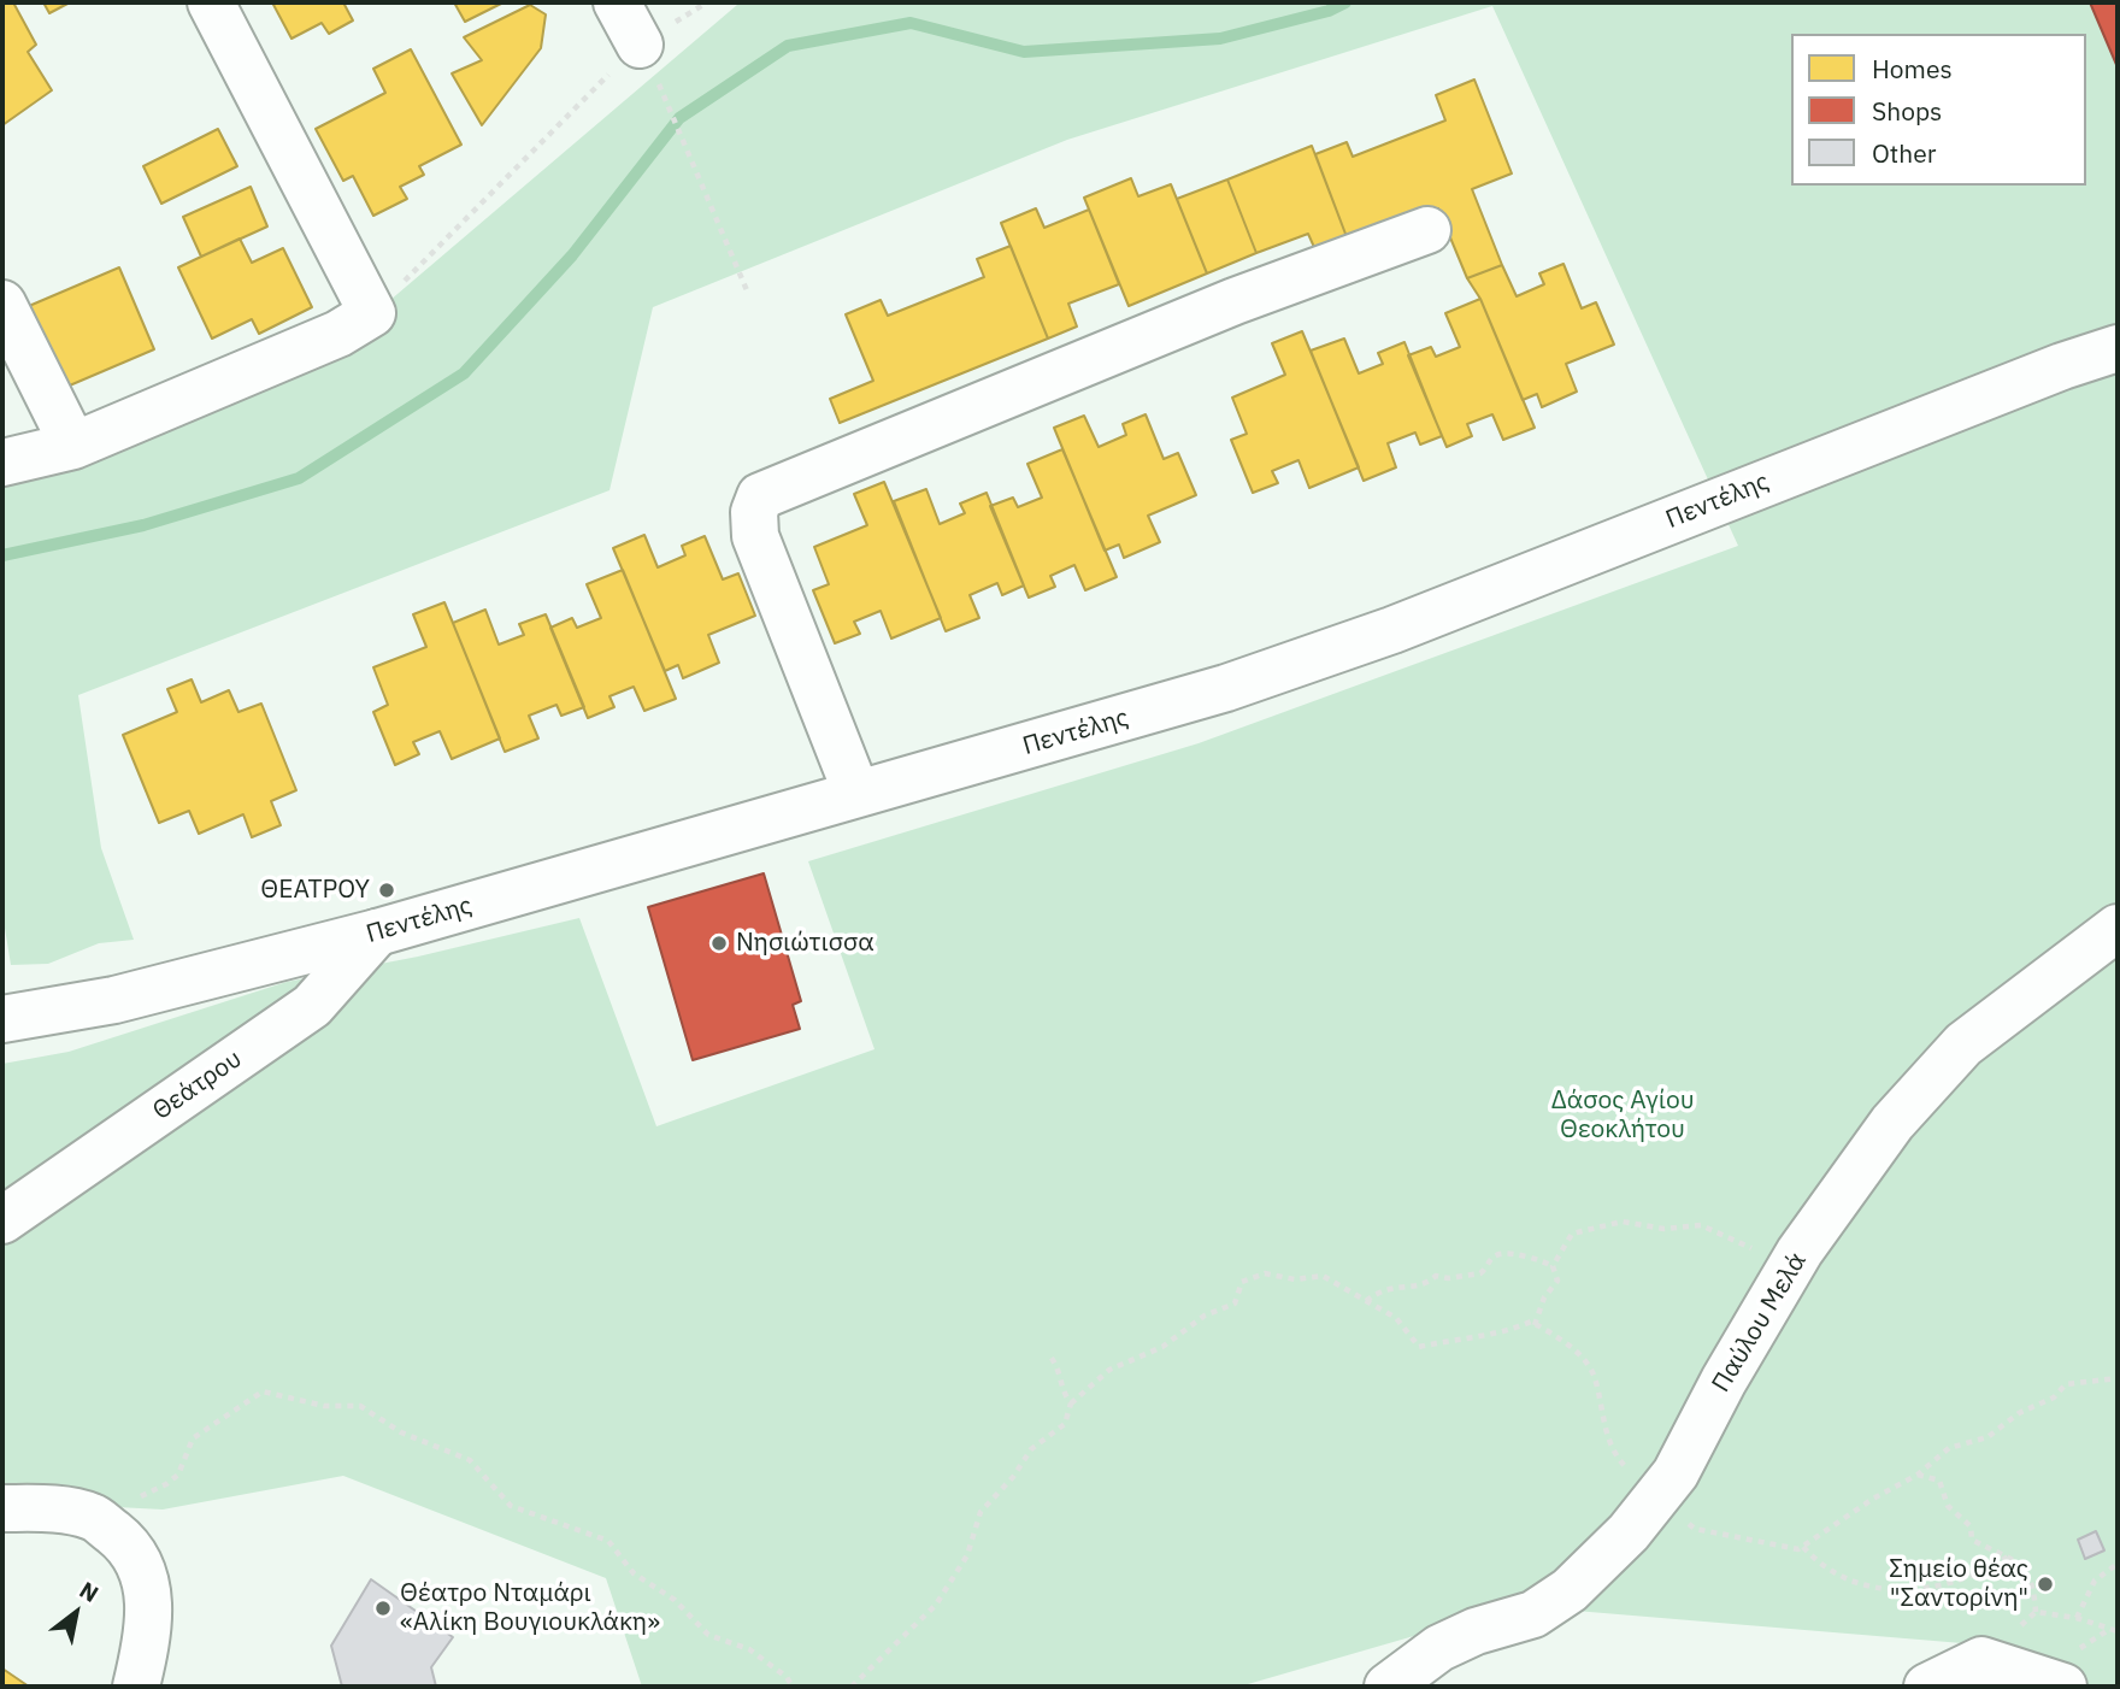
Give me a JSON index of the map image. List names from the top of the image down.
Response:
{
  "streets": {
    "street": ["Πεντέλης", "Θεάτρου", "Παύλου Μελά"]
  },
  "crossings": [
    ["Πεντέλης", "Θεάτρου"]
  ],
  "parks": ["Δάσος Αγίου Θεοκλήτου"],
  "places": [
    "ΘΕΑΤΡΟΥ",
    "Νησιώτισσα",
    "Σημείο θέας \"Σαντορίνη\"",
    "Θέατρο Νταμάρι «Αλίκη Βουγιουκλάκη»"
  ],
  "legend": ["Homes", "Shops", "Other"],
  "north": "top right"
}
